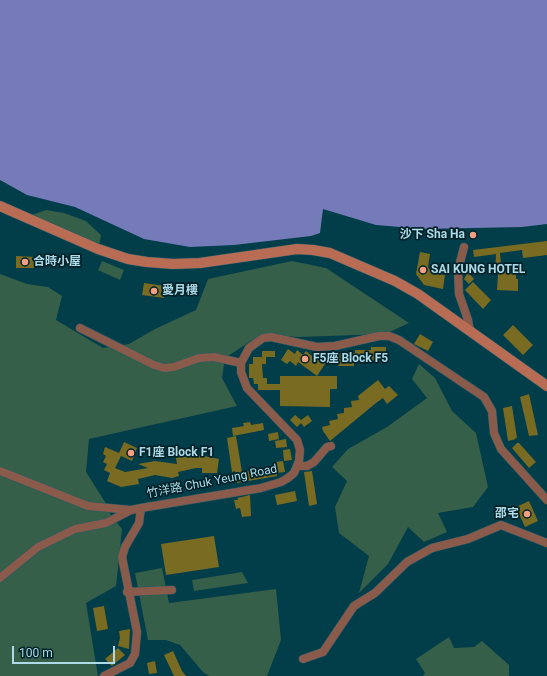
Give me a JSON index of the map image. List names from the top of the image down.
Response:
{
  "streets": {
    "street": ["竹洋路 Chuk Yeung Road"]
  },
  "places": [
    "沙下 Sha Ha",
    "合時小屋",
    "SAI KUNG HOTEL",
    "愛月樓",
    "F5座 Block F5",
    "F1座 Block F1",
    "邵宅"
  ],
  "scale_bar": "100 m"
}
